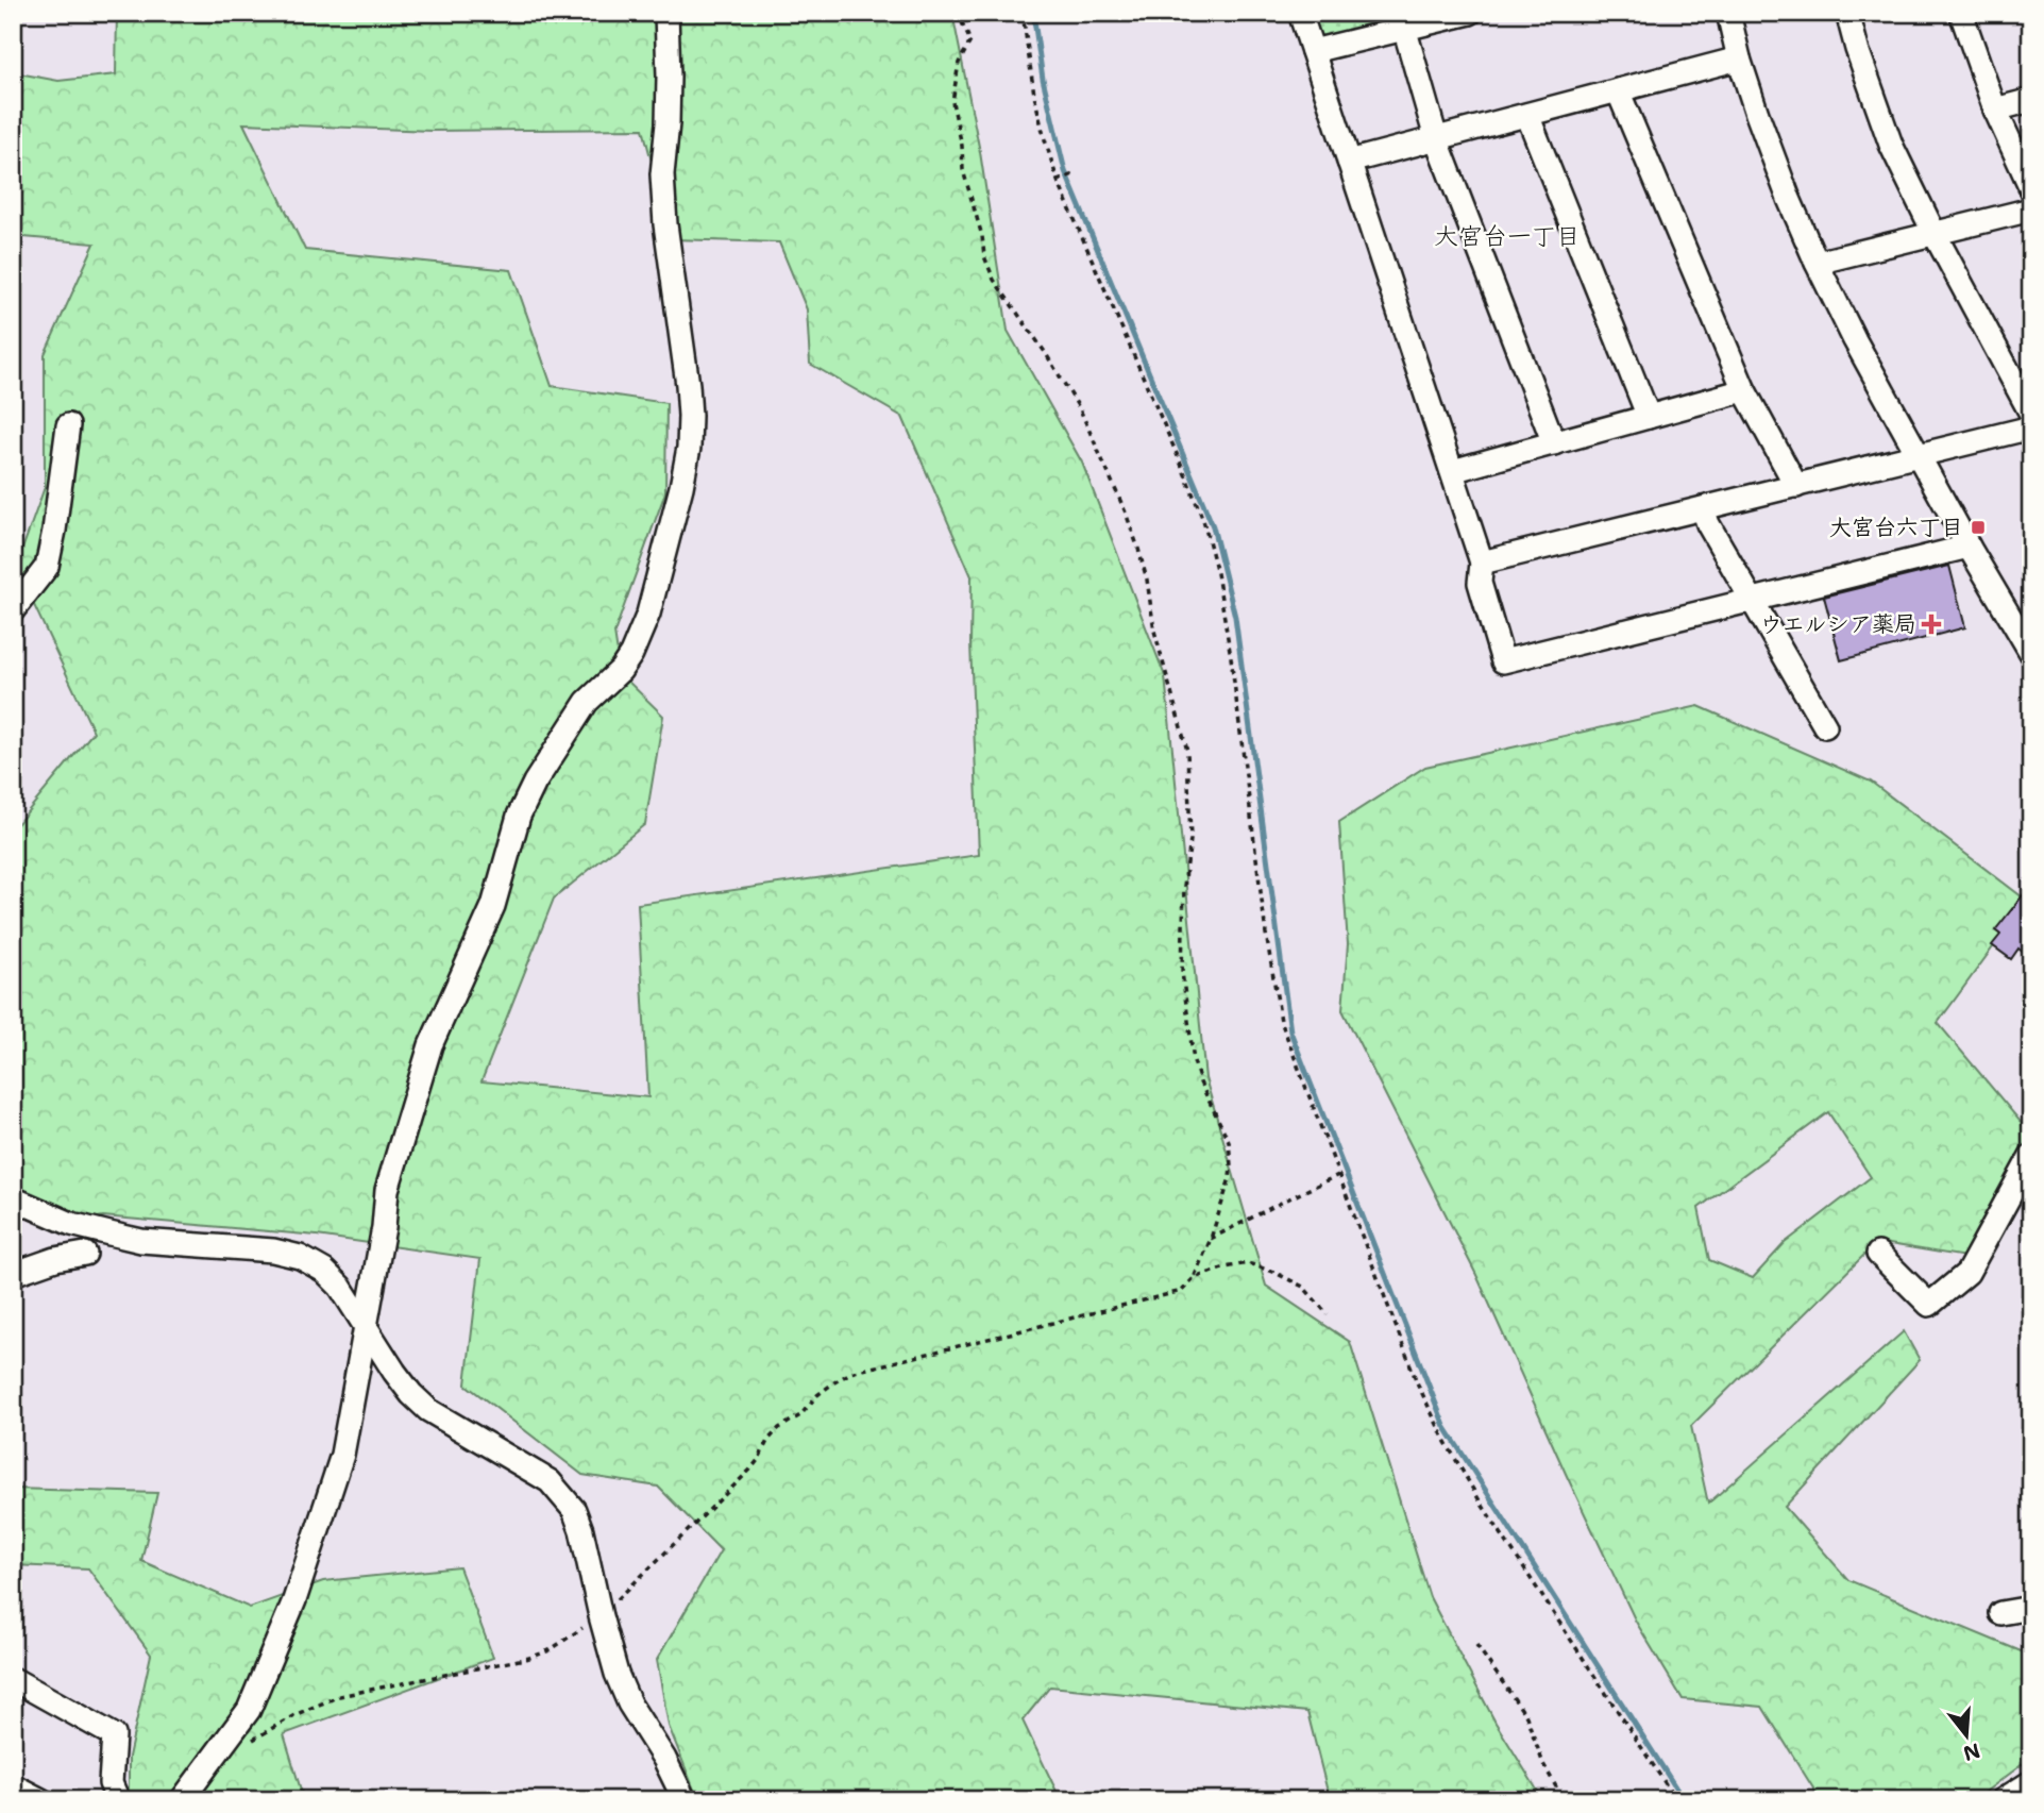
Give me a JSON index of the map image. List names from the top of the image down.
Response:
{
  "districts": ["大宮台一丁目"],
  "places": {
    "transit": ["大宮台六丁目"],
    "health": ["ウエルシア薬局"]
  },
  "north": "bottom"
}
